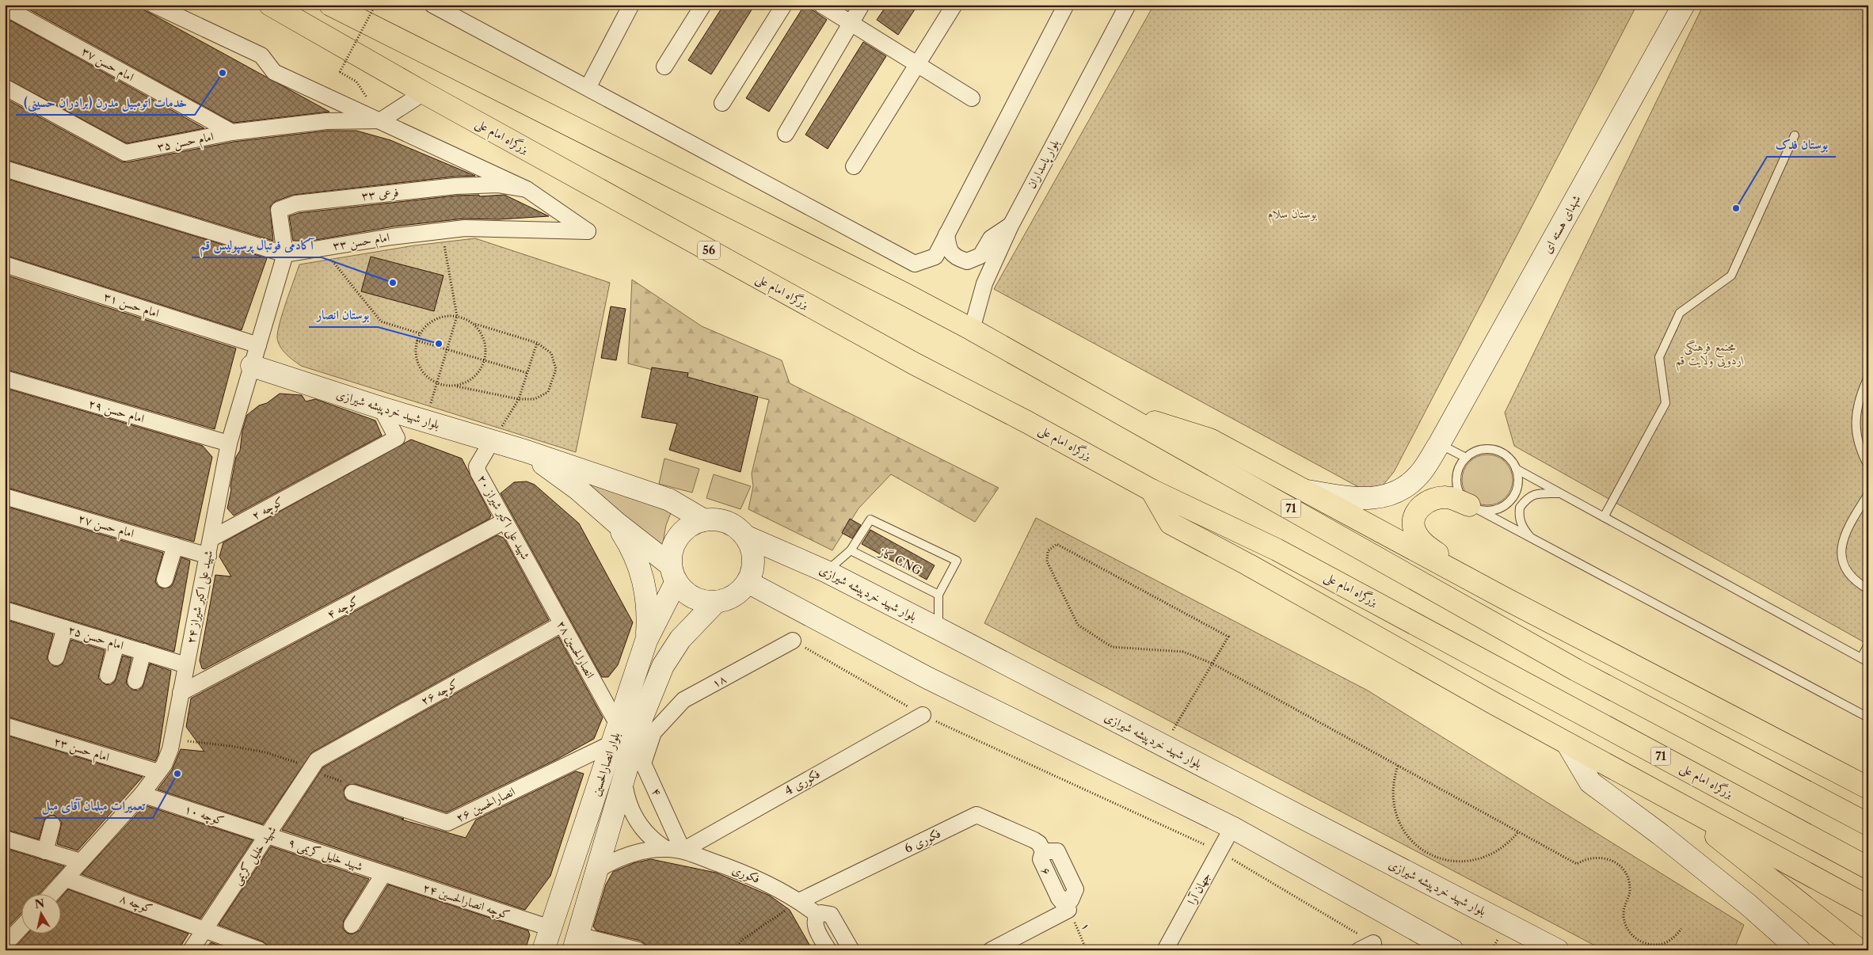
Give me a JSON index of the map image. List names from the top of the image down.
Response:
{
  "streets": {
    "highway": ["بزرگراه امام علی", "56", "71"],
    "street": [
      "امام حسن ۳۷",
      "امام حسن ۳۵",
      "بلوار پاسداران",
      "فرعی ۳۳",
      "شهدای هسته ای",
      "امام حسن ۳۳",
      "امام حسن ۳۱",
      "بلوار شهید خردپیشه شیرازی",
      "امام حسن ۲۹",
      "کوچه ۲",
      "شهید علی اکبر شیراز ۲۰",
      "امام حسن ۲۷",
      "شهید علی اکبر شیراز ۲۴",
      "کوچه ۴",
      "امام حسن ۲۵",
      "انصارالحسین ۲۸",
      "۱۸",
      "کوچه ۲۶",
      "امام حسن ۲۳",
      "بلوار انصارالحسین",
      "فکوری 4",
      "۴",
      "انصارالحسین ۲۶",
      "کوچه ۱۰",
      "فکوری 6",
      "شهید خلیل کریمی ۹",
      "شهید خلیل کریمی",
      "۶",
      "فکوری",
      "جهان آرا",
      "کوچه انصارالحسین ۲۴",
      "کوچه ۸"
    ],
    "lane": ["گاز CNG"],
    "path": ["۱"]
  },
  "crossings": [
    ["امام حسن ۳۷", "امام حسن ۳۵"],
    ["فرعی ۳۳", "امام حسن ۳۳"],
    ["فرعی ۳۳", "شهید علی اکبر شیراز ۲۴"],
    ["امام حسن ۳۳", "شهید علی اکبر شیراز ۲۴"],
    ["امام حسن ۳۱", "شهید علی اکبر شیراز ۲۴"],
    ["بلوار شهید خردپیشه شیرازی", "کوچه ۲"],
    ["بلوار شهید خردپیشه شیرازی", "شهید علی اکبر شیراز ۲۰"],
    ["بلوار شهید خردپیشه شیرازی", "شهید علی اکبر شیراز ۲۴"],
    ["بلوار شهید خردپیشه شیرازی", "بلوار انصارالحسین"],
    ["امام حسن ۲۹", "شهید علی اکبر شیراز ۲۴"],
    ["کوچه ۲", "شهید علی اکبر شیراز ۲۴"],
    ["شهید علی اکبر شیراز ۲۰", "کوچه ۴"],
    ["شهید علی اکبر شیراز ۲۰", "انصارالحسین ۲۸"],
    ["امام حسن ۲۷", "شهید علی اکبر شیراز ۲۴"],
    ["شهید علی اکبر شیراز ۲۴", "کوچه ۴"],
    ["شهید علی اکبر شیراز ۲۴", "امام حسن ۲۵"],
    ["شهید علی اکبر شیراز ۲۴", "امام حسن ۲۳"],
    ["شهید علی اکبر شیراز ۲۴", "کوچه ۱۰"],
    ["شهید علی اکبر شیراز ۲۴", "کوچه ۸"],
    ["انصارالحسین ۲۸", "کوچه ۲۶"],
    ["انصارالحسین ۲۸", "بلوار انصارالحسین"],
    ["انصارالحسین ۲۸", "انصارالحسین ۲۶"],
    ["۱۸", "۴"],
    ["کوچه ۲۶", "شهید خلیل کریمی"],
    ["بلوار انصارالحسین", "انصارالحسین ۲۶"],
    ["بلوار انصارالحسین", "فکوری"],
    ["بلوار انصارالحسین", "کوچه انصارالحسین ۲۴"],
    ["فکوری 4", "۴"],
    ["فکوری 4", "فکوری"],
    ["۴", "فکوری"],
    ["کوچه ۱۰", "شهید خلیل کریمی ۹"],
    ["کوچه ۱۰", "شهید خلیل کریمی"],
    ["فکوری 6", "۶"],
    ["فکوری 6", "فکوری"],
    ["شهید خلیل کریمی ۹", "شهید خلیل کریمی"],
    ["شهید خلیل کریمی ۹", "کوچه انصارالحسین ۲۴"],
    ["شهید خلیل کریمی", "کوچه ۸"],
    ["۶", "۱"]
  ],
  "parks": ["بوستان سلام", "مجنمع فرهنگی اردویی ولایت قم"],
  "places": [
    "خدمات اتومبیل مدرن (برادران حسینی)",
    "بوستان فدک",
    "آکادمی فوتبال پرسپولیس قم",
    "بوستان انصار",
    "تعمیرات مبلمان آقای مبل"
  ],
  "north": "top"
}
